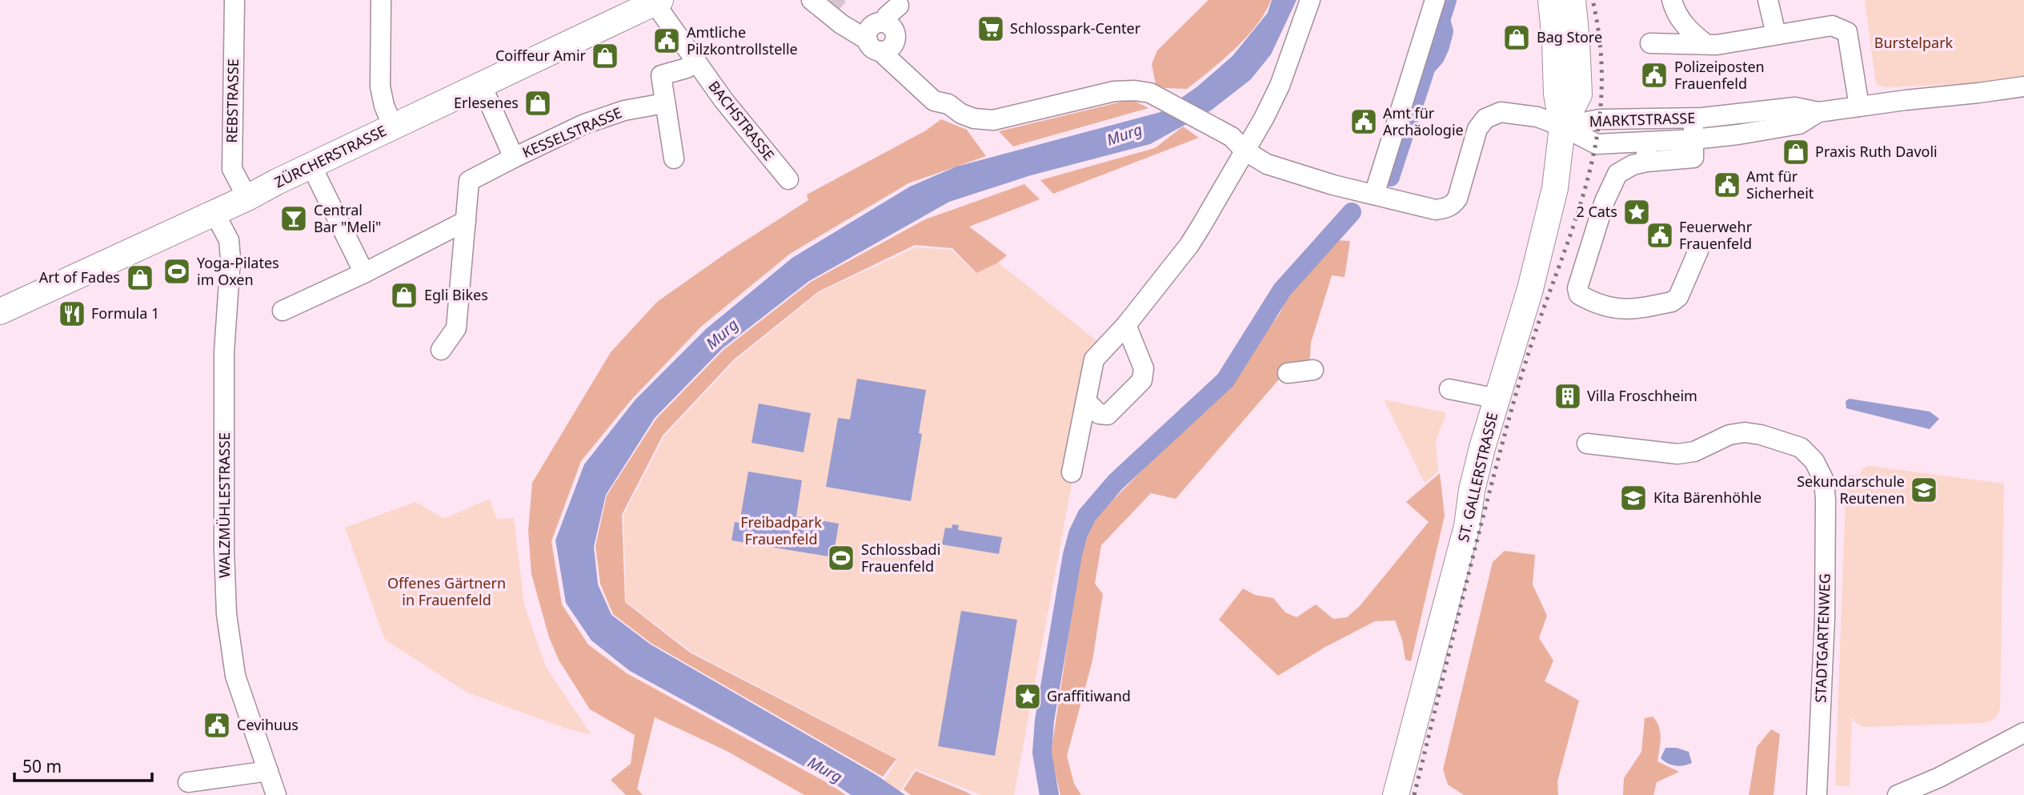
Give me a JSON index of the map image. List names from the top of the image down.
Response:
{
  "streets": {
    "main road": ["ZÜRCHERSTRASSE", "ST. GALLERSTRASSE"],
    "street": [
      "REBSTRASSE",
      "MARKTSTRASSE",
      "BACHSTRASSE",
      "KESSELSTRASSE",
      "WALZMÜHLESTRASSE",
      "STADTGARTENWEG"
    ]
  },
  "crossings": [
    ["REBSTRASSE", "ZÜRCHERSTRASSE"],
    ["MARKTSTRASSE", "ST. GALLERSTRASSE"],
    ["BACHSTRASSE", "ZÜRCHERSTRASSE"],
    ["KESSELSTRASSE", "ZÜRCHERSTRASSE"],
    ["ZÜRCHERSTRASSE", "WALZMÜHLESTRASSE"]
  ],
  "water": ["Murg"],
  "parks": ["Burstelpark", "Freibadpark Frauenfeld", "Offenes Gärtnern in Frauenfeld"],
  "places": {
    "supermarket": ["Schlosspark-Center"],
    "shop": [
      "Bag Store",
      "Coiffeur Amir",
      "Erlesenes",
      "Praxis Ruth Davoli",
      "Art of Fades",
      "Egli Bikes"
    ],
    "public building": [
      "Amtliche Pilzkontrollstelle",
      "Polizeiposten Frauenfeld",
      "Amt für Archäologie",
      "Amt für Sicherheit",
      "Feuerwehr Frauenfeld",
      "Cevihuus"
    ],
    "place": ["2 Cats", "Graffitiwand"],
    "bar": ["Central Bar \"Meli\""],
    "sports": ["Yoga-Pilates im Oxen", "Schlossbadi Frauenfeld"],
    "restaurant": ["Formula 1"],
    "building": ["Villa Froschheim"],
    "school or university": ["Sekundarschule Reutenen", "Kita Bärenhöhle"]
  },
  "scale_bar": "50 m"
}
